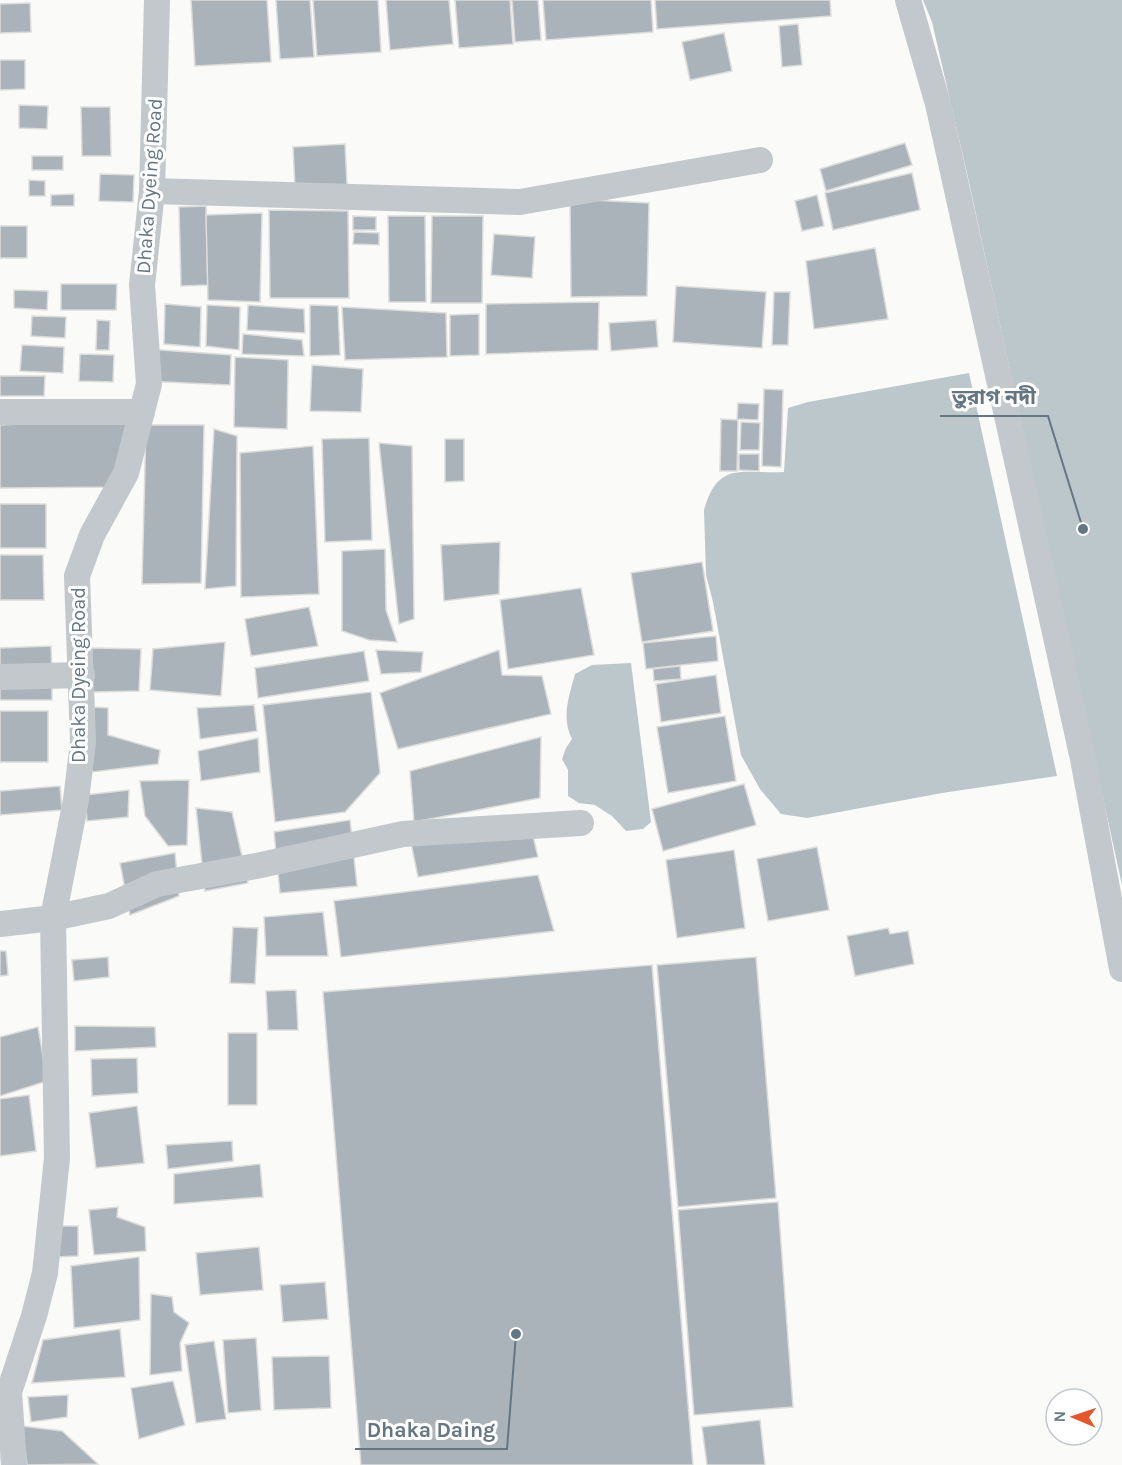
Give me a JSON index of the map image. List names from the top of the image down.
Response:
{
  "streets": {
    "street": ["Dhaka Dyeing Road"]
  },
  "places": ["তুরাগ নদী", "Dhaka Daing"],
  "north": "left"
}
